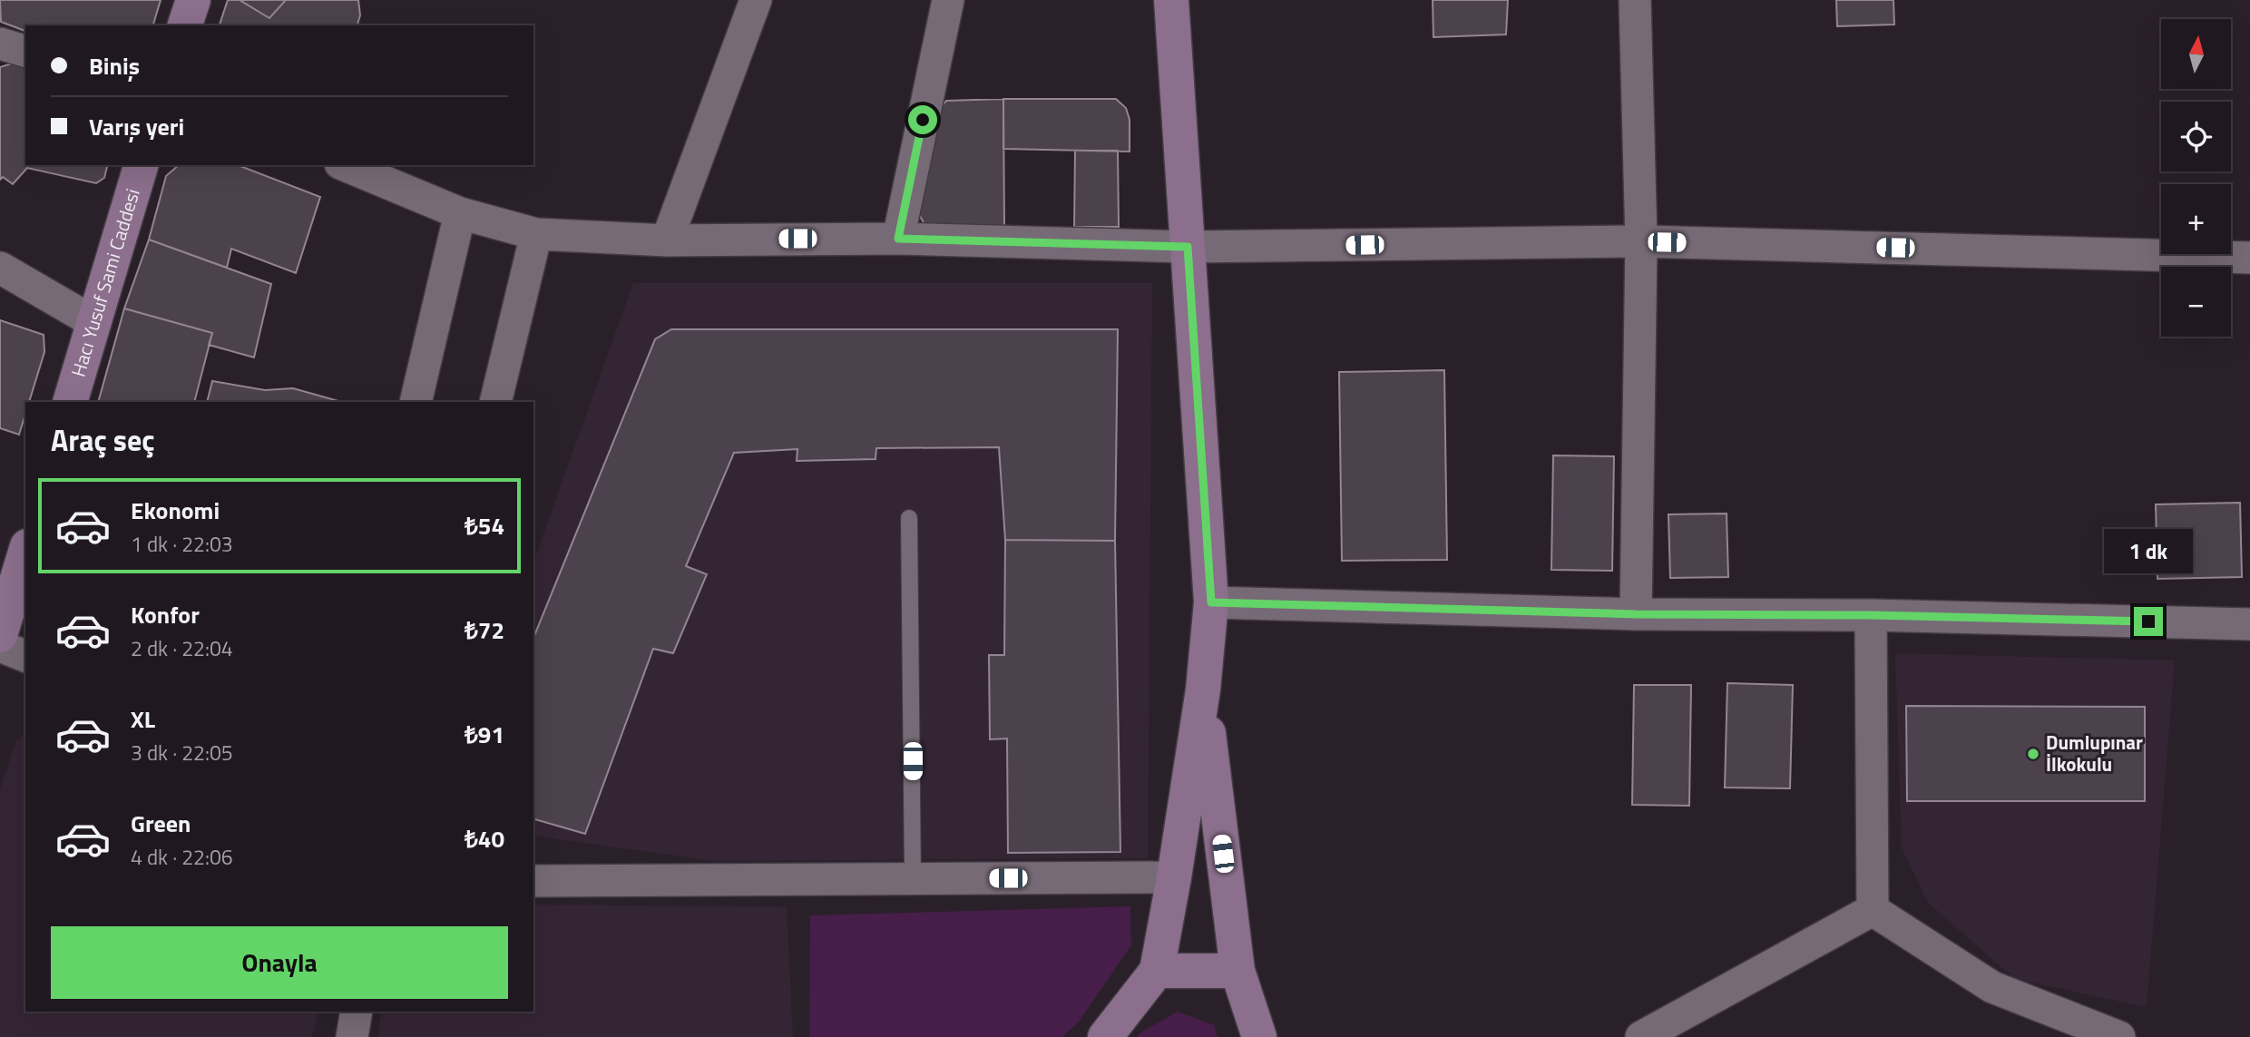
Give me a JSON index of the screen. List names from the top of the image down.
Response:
{
  "streets": {
    "main road": ["Hacı Yusuf Sami Caddesi"]
  },
  "places": ["Dumlupınar İlkokulu"],
  "north": "top",
  "page": {
    "map_buttons": ["+", "−"],
    "banner": ["Biniş", "Varış yeri"],
    "heading": "Araç seç",
    "list": [
      {
        "name": "Ekonomi",
        "note": "1 dk · 22:03",
        "value": "₺54"
      },
      {
        "name": "Konfor",
        "note": "2 dk · 22:04",
        "value": "₺72"
      },
      {
        "name": "XL",
        "note": "3 dk · 22:05",
        "value": "₺91"
      },
      {
        "name": "Green",
        "note": "4 dk · 22:06",
        "value": "₺40"
      }
    ],
    "bubble": "1 dk",
    "buttons": "Onayla"
  }
}
